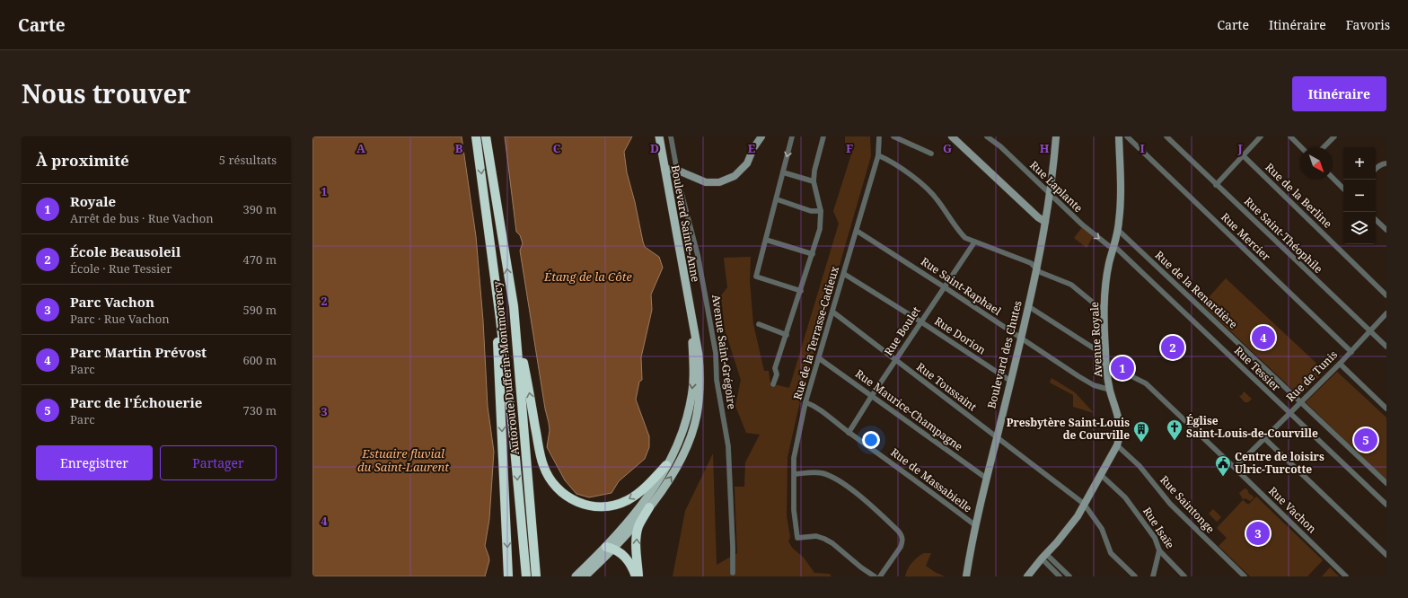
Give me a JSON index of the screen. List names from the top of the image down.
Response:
{
  "streets": {
    "highway": ["Autoroute Dufferin-Montmorency"],
    "main road": ["Boulevard Sainte-Anne"],
    "street": [
      "Rue Laplante",
      "Rue de la Berline",
      "Rue Saint-Théophile",
      "Rue Mercier",
      "Rue Saint-Raphael",
      "Rue de la Renardière",
      "Rue Boulet",
      "Rue de la Terrasse-Cadieux",
      "Rue Dorion",
      "Avenue Royale",
      "Avenue Saint-Grégoire",
      "Boulevard des Chutes",
      "Rue Tessier",
      "Rue de Tunis",
      "Rue Toussaint",
      "Rue Maurice-Champagne",
      "Rue de Massabielle",
      "Rue Saintonge",
      "Rue Vachon",
      "Rue Isaïe"
    ]
  },
  "crossings": [
    ["Rue Laplante", "Avenue Royale"],
    ["Rue Laplante", "Boulevard des Chutes"],
    ["Rue Laplante", "Rue Tessier"],
    ["Rue Saint-Théophile", "Rue de Tunis"],
    ["Rue Mercier", "Rue de Tunis"],
    ["Rue Saint-Raphael", "Rue Boulet"],
    ["Rue Saint-Raphael", "Rue de la Terrasse-Cadieux"],
    ["Rue Saint-Raphael", "Avenue Royale"],
    ["Rue Saint-Raphael", "Boulevard des Chutes"],
    ["Rue de la Renardière", "Avenue Royale"],
    ["Rue de la Renardière", "Rue de Tunis"],
    ["Rue Boulet", "Rue Dorion"],
    ["Rue Boulet", "Rue Toussaint"],
    ["Rue Boulet", "Rue Maurice-Champagne"],
    ["Rue Boulet", "Rue de Massabielle"],
    ["Rue de la Terrasse-Cadieux", "Rue Dorion"],
    ["Rue de la Terrasse-Cadieux", "Rue Toussaint"],
    ["Rue de la Terrasse-Cadieux", "Rue Maurice-Champagne"],
    ["Rue de la Terrasse-Cadieux", "Rue de Massabielle"],
    ["Rue Dorion", "Boulevard des Chutes"],
    ["Avenue Royale", "Rue Tessier"],
    ["Avenue Royale", "Rue Toussaint"],
    ["Avenue Royale", "Rue Saintonge"],
    ["Avenue Royale", "Rue Vachon"],
    ["Avenue Royale", "Rue Isaïe"],
    ["Boulevard des Chutes", "Rue Toussaint"],
    ["Boulevard des Chutes", "Rue Maurice-Champagne"],
    ["Boulevard des Chutes", "Rue de Massabielle"],
    ["Rue Tessier", "Rue de Tunis"],
    ["Rue de Tunis", "Rue Vachon"]
  ],
  "one_way": ["Rue Laplante"],
  "water": ["Étang de la Côte", "Estuaire fluvial du Saint-Laurent"],
  "places": {
    "church": ["Église Saint-Louis-de-Courville"],
    "building": ["Presbytère Saint-Louis de Courville"],
    "public building": ["Centre de loisirs Ulric-Turcotte"]
  },
  "north": "bottom right",
  "page": {
    "header": "Carte",
    "nav": ["Carte", "Itinéraire", "Favoris"],
    "title": "Nous trouver",
    "buttons": [
      "Itinéraire",
      ["Enregistrer", "Partager"]
    ],
    "heading": ["À proximité", "5 résultats"],
    "map_buttons": ["+", "−"],
    "list": [
      {
        "mark": "1",
        "name": "Royale",
        "note": "Arrêt de bus · Rue Vachon",
        "value": "390 m"
      },
      {
        "mark": "2",
        "name": "École Beausoleil",
        "note": "École · Rue Tessier",
        "value": "470 m"
      },
      {
        "mark": "3",
        "name": "Parc Vachon",
        "note": "Parc · Rue Vachon",
        "value": "590 m"
      },
      {
        "mark": "4",
        "name": "Parc Martin Prévost",
        "note": "Parc",
        "value": "600 m"
      },
      {
        "mark": "5",
        "name": "Parc de l'Échouerie",
        "note": "Parc",
        "value": "730 m"
      }
    ],
    "pins": [
      "4",
      "2",
      "1",
      "5",
      "3"
    ]
  },
  "grid": {
    "columns": [
      "A",
      "B",
      "C",
      "D",
      "E",
      "F",
      "G",
      "H",
      "I",
      "J"
    ],
    "rows": [
      "1",
      "2",
      "3",
      "4"
    ]
  }
}
